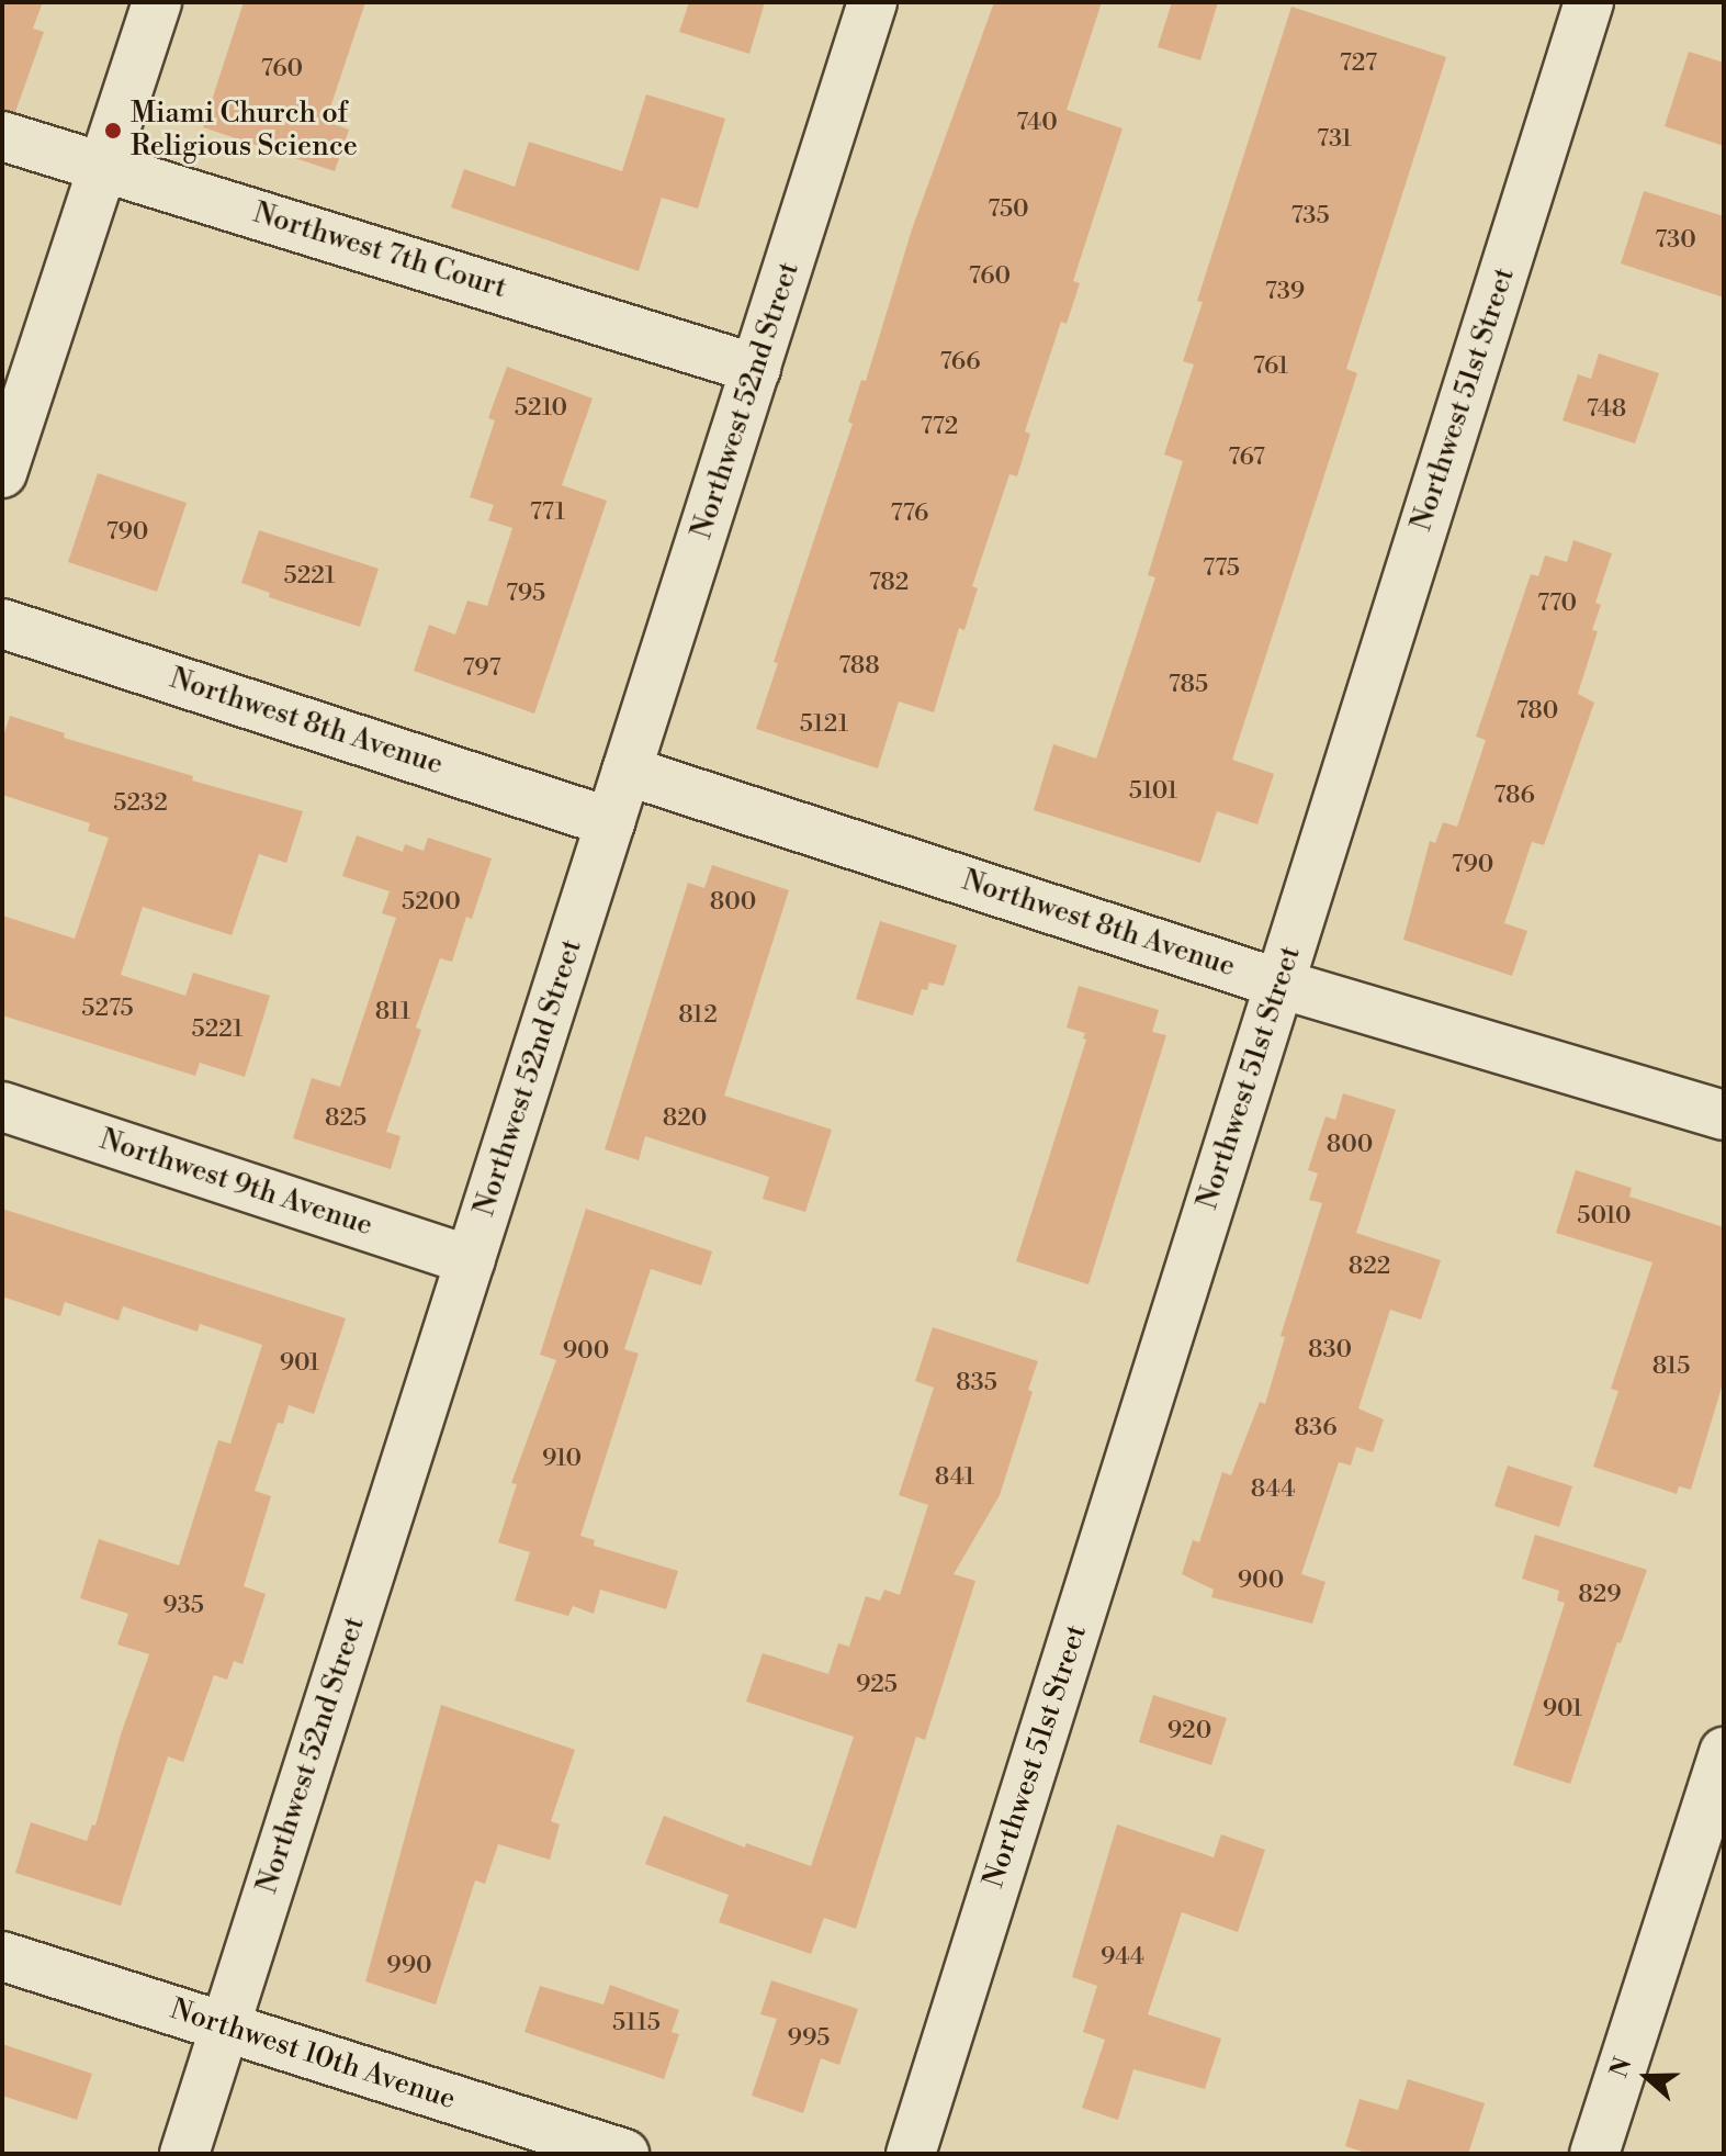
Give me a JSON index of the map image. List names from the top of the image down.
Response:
{
  "streets": {
    "street": [
      "Northwest 7th Court",
      "Northwest 51st Street",
      "Northwest 52nd Street",
      "Northwest 8th Avenue",
      "Northwest 9th Avenue",
      "Northwest 10th Avenue"
    ]
  },
  "crossings": [
    ["Northwest 7th Court", "Northwest 52nd Street"],
    ["Northwest 51st Street", "Northwest 8th Avenue"],
    ["Northwest 52nd Street", "Northwest 8th Avenue"],
    ["Northwest 52nd Street", "Northwest 9th Avenue"],
    ["Northwest 52nd Street", "Northwest 10th Avenue"]
  ],
  "places": ["Miami Church of Religious Science"],
  "house_numbers": [
    "727",
    "760",
    "740",
    "731",
    "750",
    "735",
    "730",
    "760",
    "739",
    "766",
    "761",
    "5210",
    "748",
    "772",
    "767",
    "771",
    "776",
    "790",
    "775",
    "5221",
    "782",
    "795",
    "770",
    "788",
    "797",
    "785",
    "780",
    "5121",
    "5101",
    "786",
    "5232",
    "790",
    "5200",
    "800",
    "5275",
    "811",
    "812",
    "5221",
    "825",
    "820",
    "800",
    "5010",
    "822",
    "830",
    "900",
    "901",
    "815",
    "835",
    "836",
    "910",
    "841",
    "844",
    "900",
    "829",
    "935",
    "925",
    "901",
    "920",
    "944",
    "990",
    "5115",
    "995"
  ],
  "north": "left"
}
